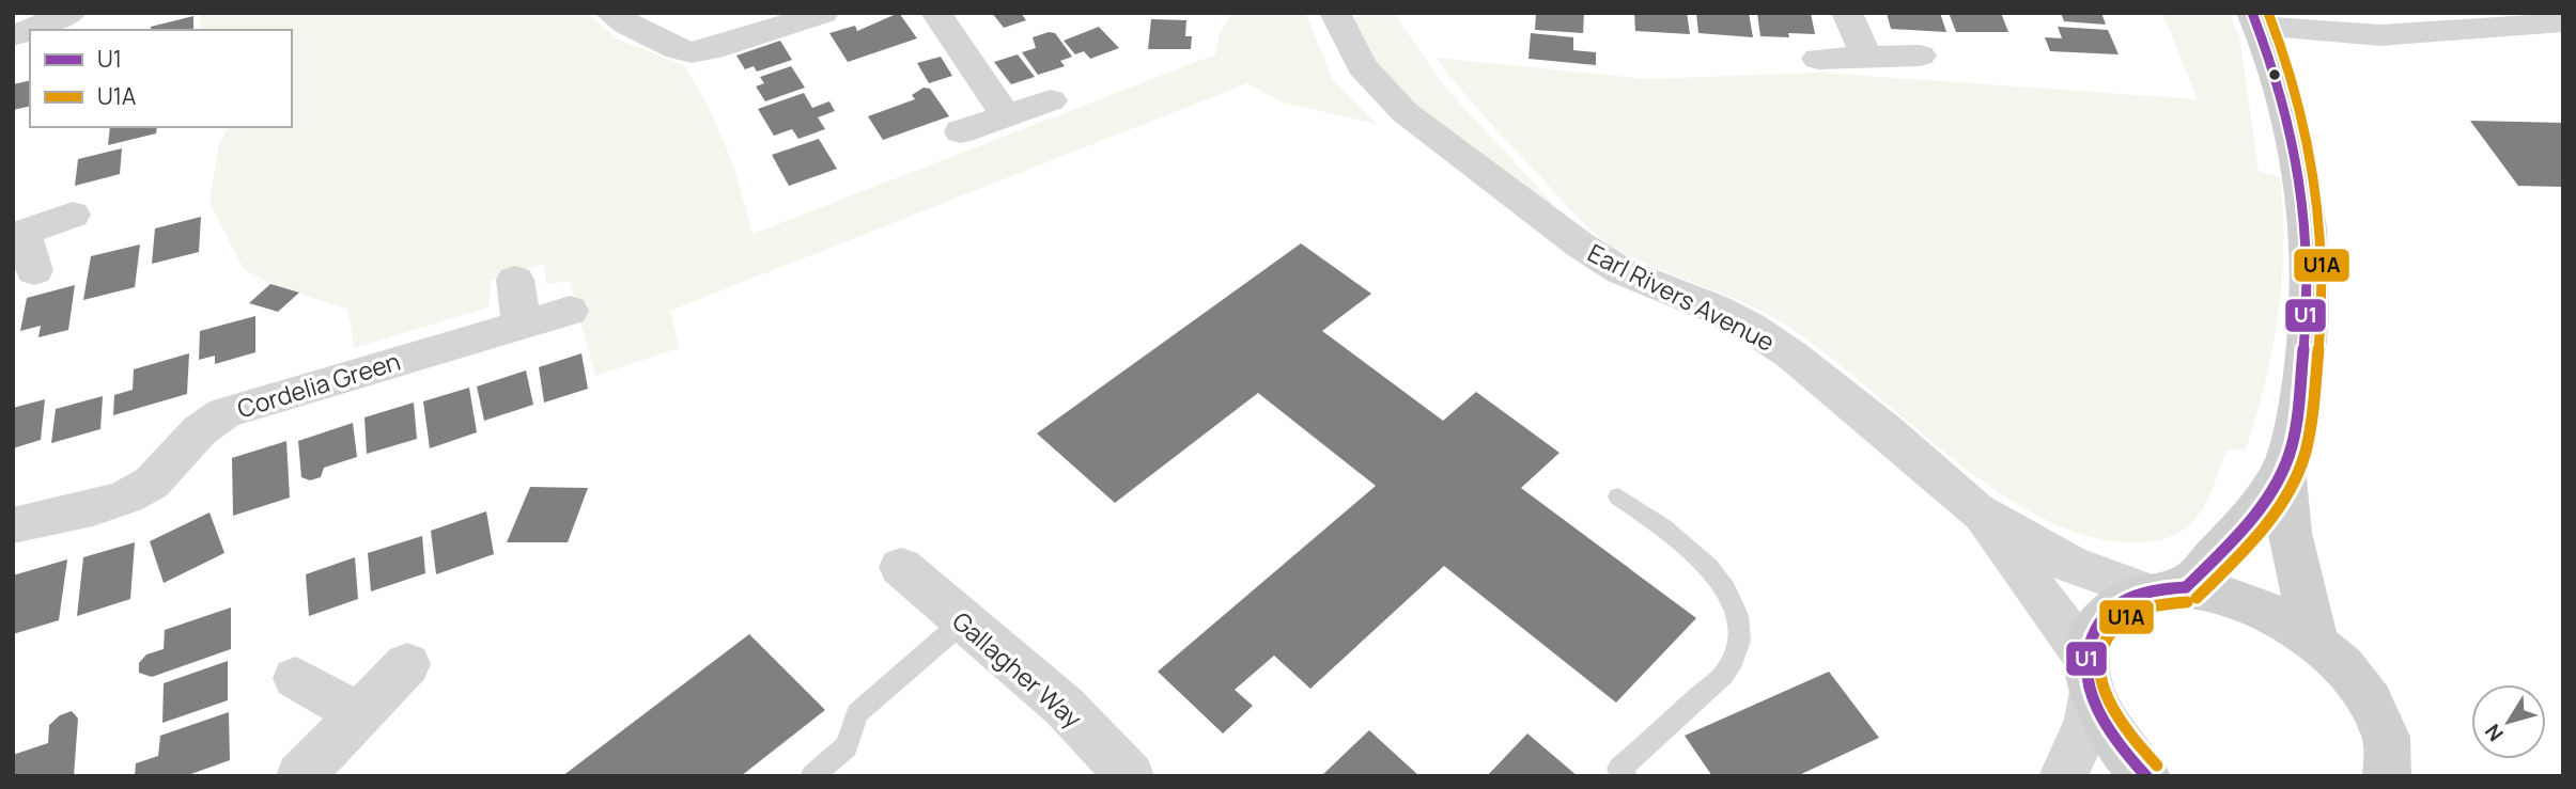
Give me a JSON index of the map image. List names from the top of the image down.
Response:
{
  "streets": {
    "street": ["Earl Rivers Avenue", "Cordelia Green", "Gallagher Way"]
  },
  "lines": ["transit line U1", "transit line U1A"],
  "legend": ["U1", "U1A"],
  "north": "bottom left"
}
